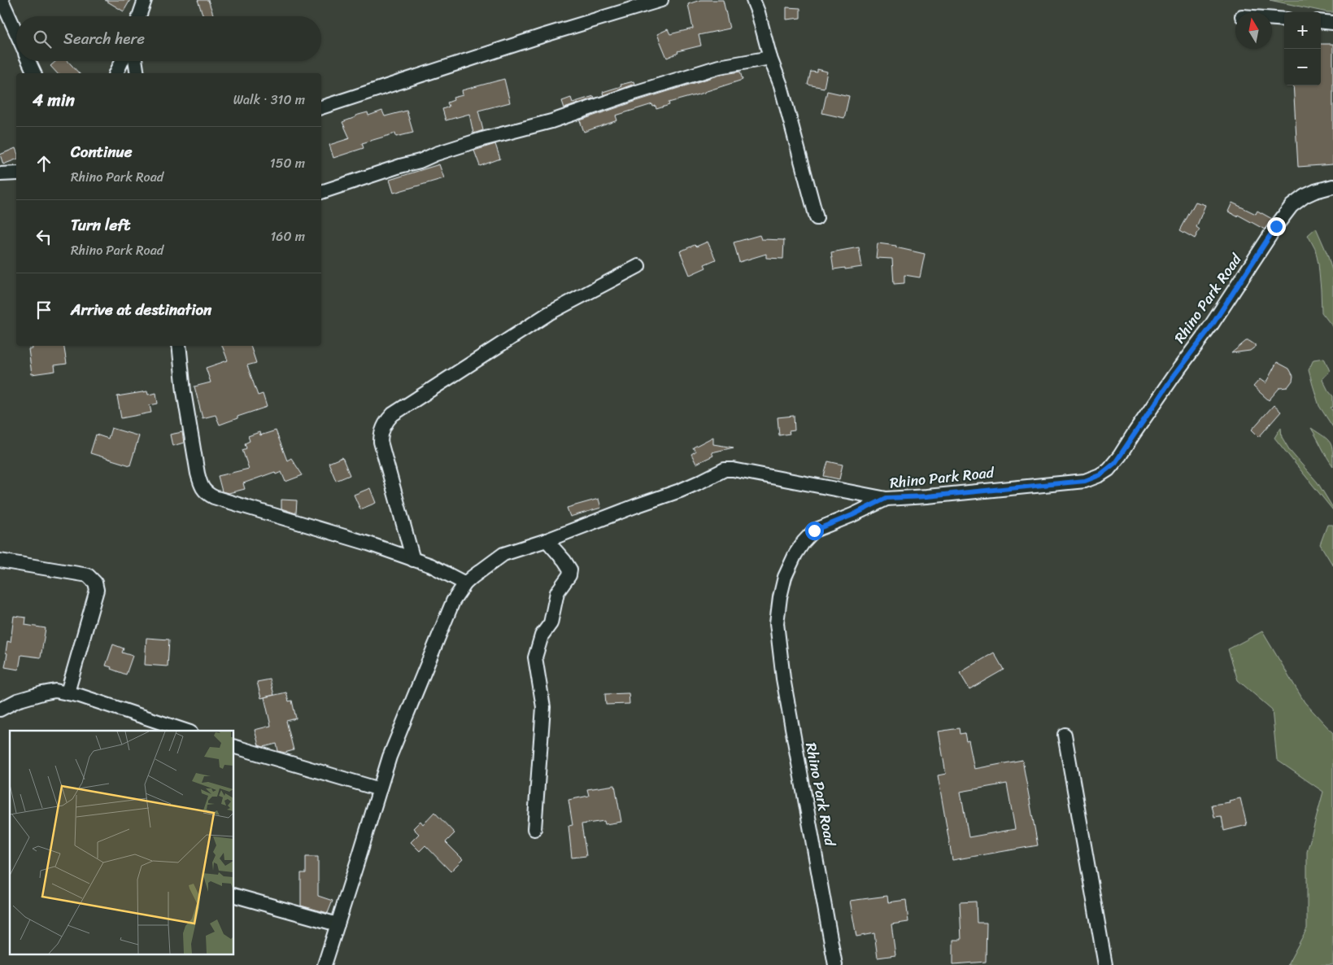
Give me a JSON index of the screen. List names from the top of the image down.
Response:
{
  "streets": {
    "street": ["Rhino Park Road"]
  },
  "north": "top",
  "page": {
    "map_buttons": ["+", "−"],
    "search": "Search here",
    "heading": ["4 min", "Walk · 310 m"],
    "list": [
      ["Continue", "Rhino Park Road", "150 m"],
      ["Turn left", "Rhino Park Road", "160 m"],
      "Arrive at destination"
    ]
  }
}
